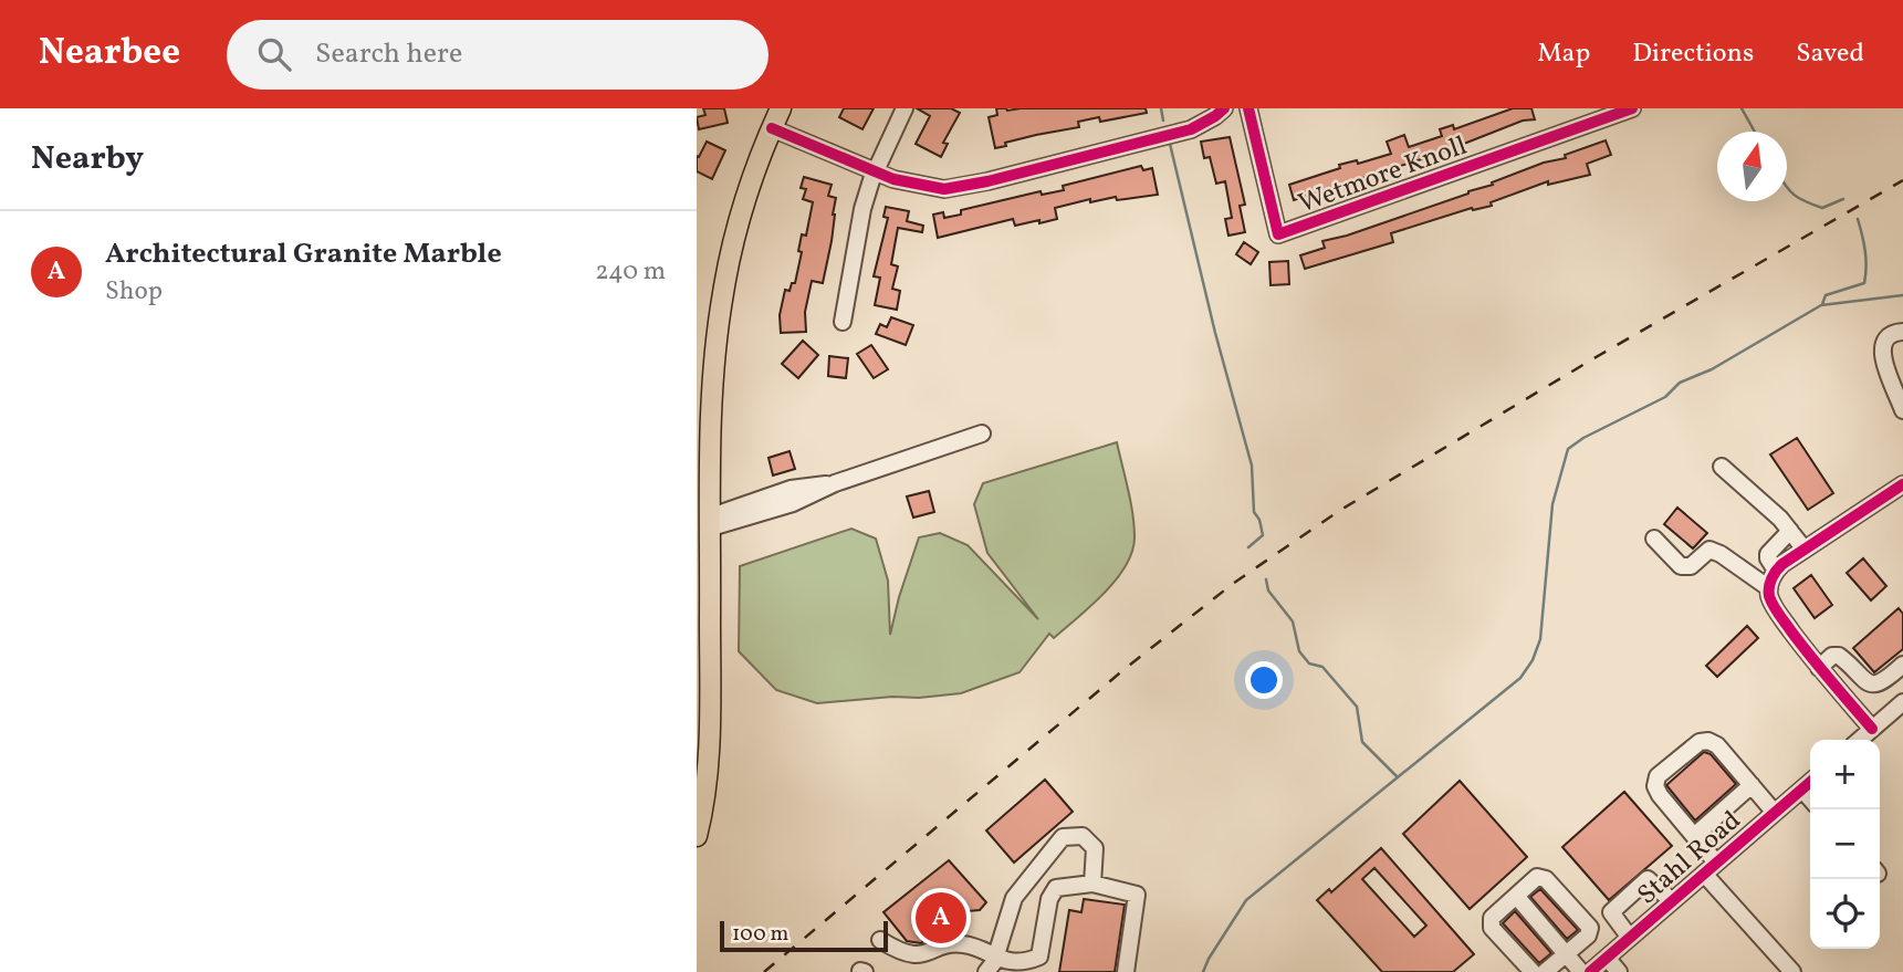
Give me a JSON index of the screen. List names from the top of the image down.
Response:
{
  "streets": {
    "street": ["Wetmore Knoll", "Stahl Road"]
  },
  "scale_bar": "100 m",
  "north": "top",
  "page": {
    "header": "Nearbee",
    "search": "Search here",
    "nav": ["Map", "Directions", "Saved"],
    "heading": "Nearby",
    "list": [
      {
        "mark": "A",
        "name": "Architectural Granite Marble",
        "note": "Shop",
        "value": "240 m"
      }
    ],
    "map_buttons": ["+", "−"],
    "pins": "A",
    "scale": "100 m"
  }
}
